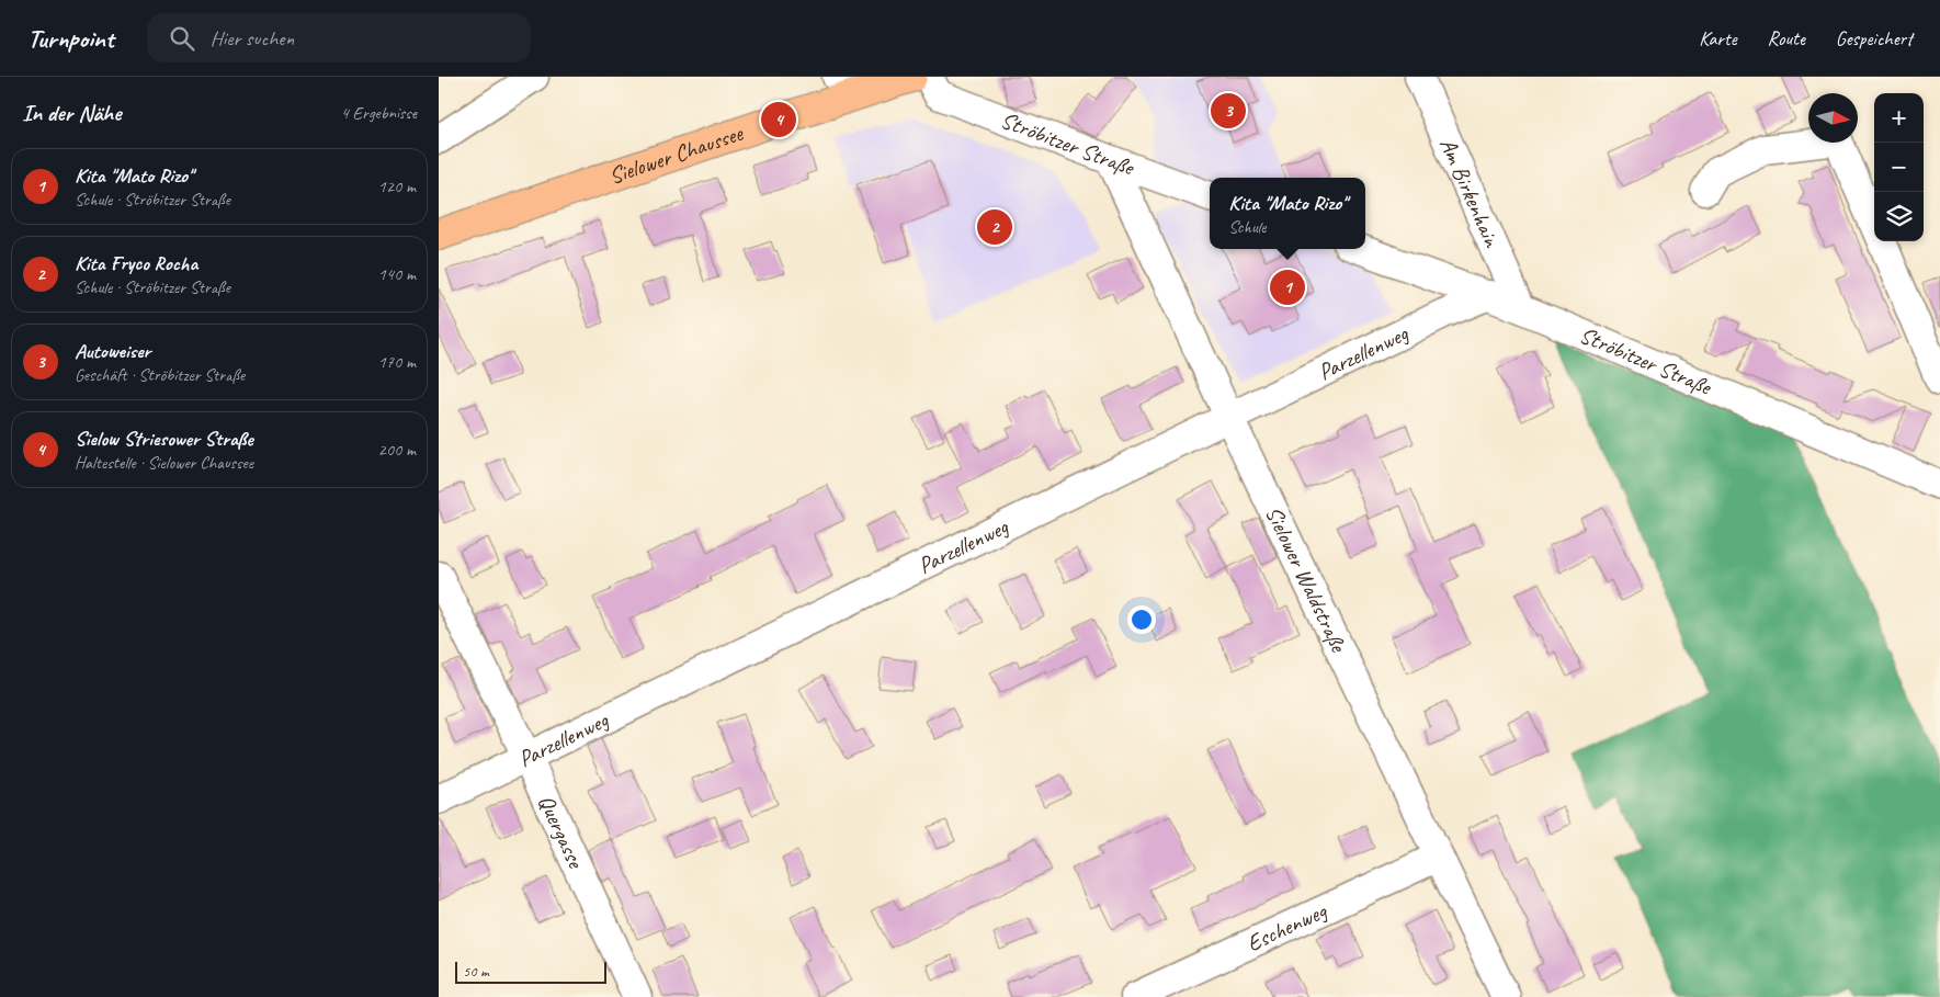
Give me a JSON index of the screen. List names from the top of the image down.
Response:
{
  "streets": {
    "main road": ["Sielower Chaussee"],
    "street": [
      "Ströbitzer Straße",
      "Am Birkenhain",
      "Parzellenweg",
      "Sielower Waldstraße",
      "Quergasse",
      "Eschenweg"
    ]
  },
  "crossings": [
    ["Ströbitzer Straße", "Am Birkenhain"],
    ["Ströbitzer Straße", "Parzellenweg"],
    ["Ströbitzer Straße", "Sielower Waldstraße"],
    ["Parzellenweg", "Sielower Waldstraße"],
    ["Parzellenweg", "Quergasse"],
    ["Sielower Waldstraße", "Eschenweg"]
  ],
  "scale_bar": "50 m",
  "north": "right",
  "page": {
    "header": "Turnpoint",
    "search": "Hier suchen",
    "nav": ["Karte", "Route", "Gespeichert"],
    "heading": ["In der Nähe", "4 Ergebnisse"],
    "pins": [
      "3",
      "4",
      "2",
      "1"
    ],
    "map_buttons": ["+", "−"],
    "list": [
      {
        "mark": "1",
        "name": "Kita \"Mato Rizo\"",
        "note": "Schule · Ströbitzer Straße",
        "value": "120 m"
      },
      {
        "mark": "2",
        "name": "Kita Fryco Rocha",
        "note": "Schule · Ströbitzer Straße",
        "value": "140 m"
      },
      {
        "mark": "3",
        "name": "Autoweiser",
        "note": "Geschäft · Ströbitzer Straße",
        "value": "170 m"
      },
      {
        "mark": "4",
        "name": "Sielow Striesower Straße",
        "note": "Haltestelle · Sielower Chaussee",
        "value": "200 m"
      }
    ],
    "popup": ["Kita \"Mato Rizo\"", "Schule"],
    "scale": "50 m"
  }
}
